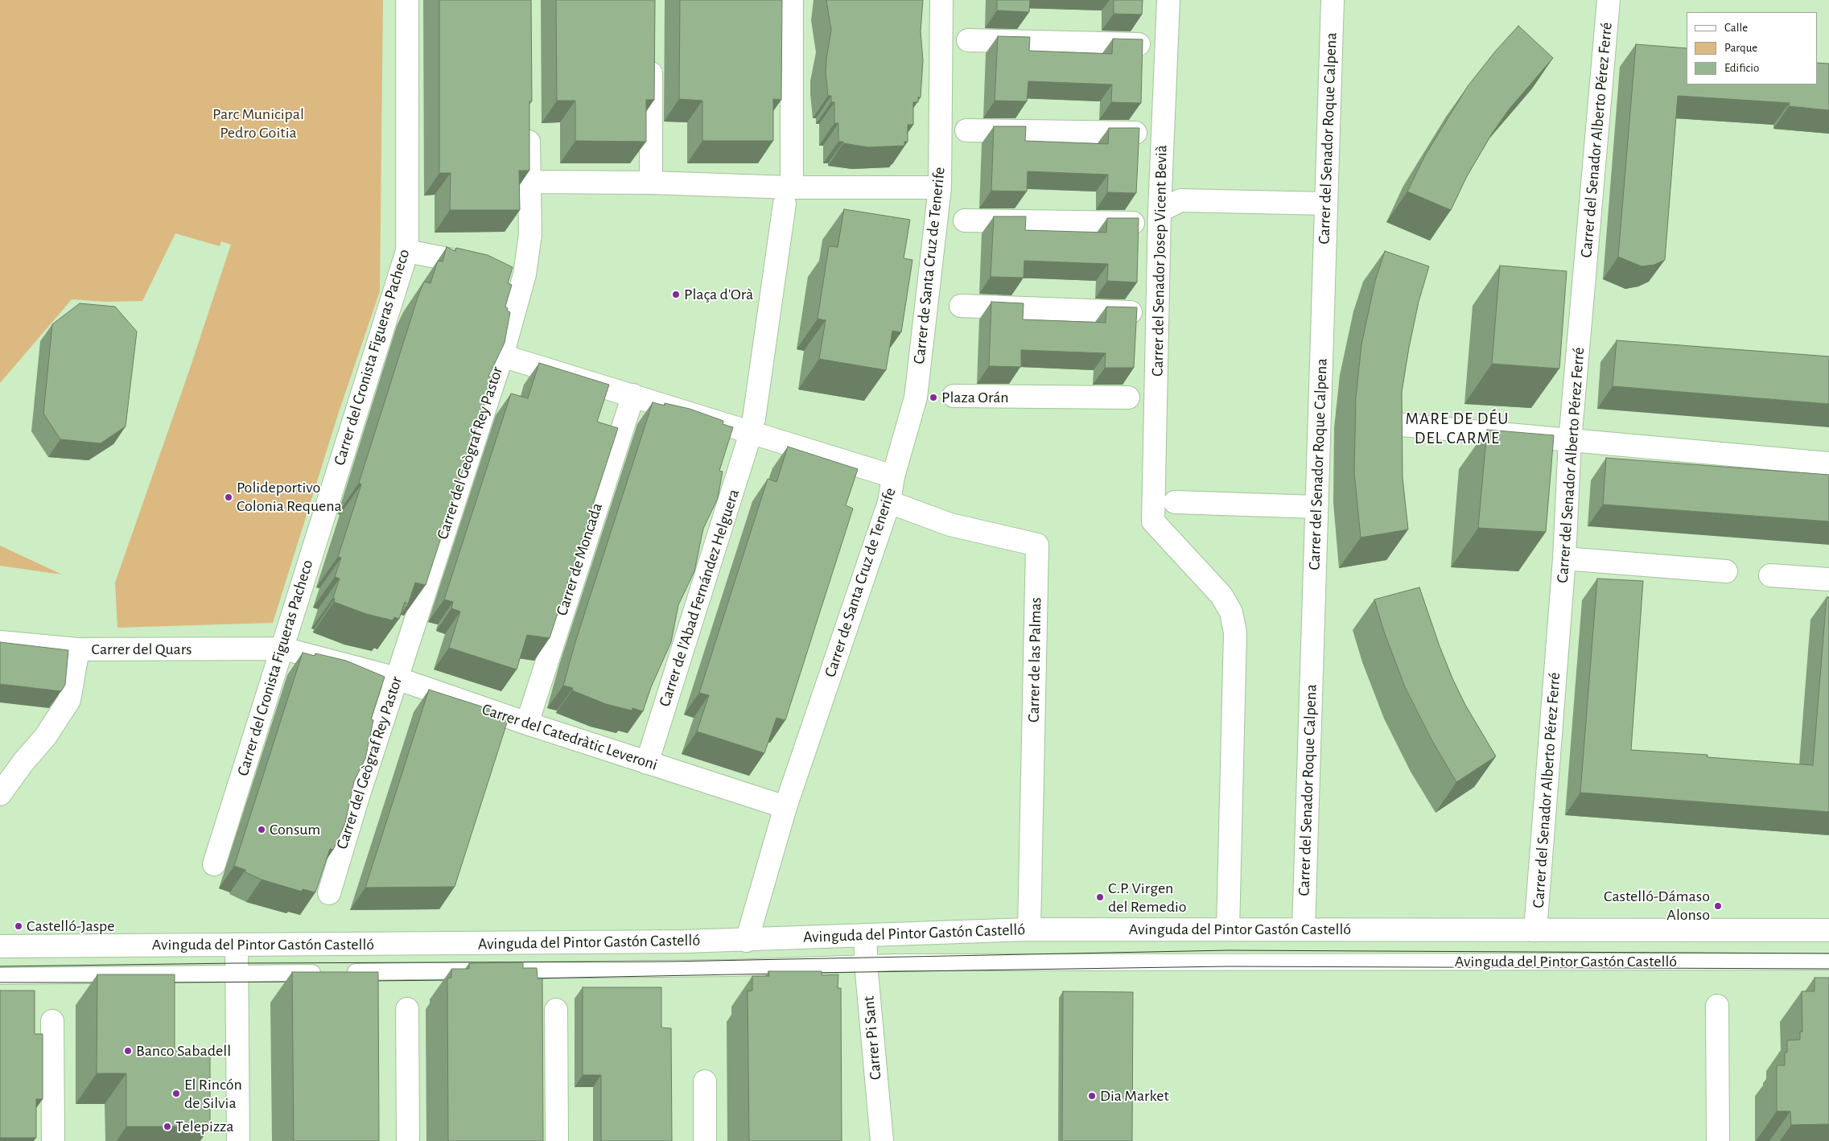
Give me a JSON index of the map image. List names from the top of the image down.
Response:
{
  "streets": {
    "street": [
      "Carrer del Senador Roque Calpena",
      "Carrer del Senador Alberto Pérez Ferré",
      "Carrer del Senador Josep Vicent Bevià",
      "Carrer de Santa Cruz de Tenerife",
      "Carrer del Cronista Figueras Pacheco",
      "Carrer del Geògraf Rey Pastor",
      "Carrer de Moncada",
      "Carrer de l'Abad Fernández Helguera",
      "Carrer del Quars",
      "Carrer de las Palmas",
      "Carrer del Catedràtic Leveroni",
      "Avinguda del Pintor Gastón Castelló",
      "Carrer Pi Sant"
    ]
  },
  "crossings": [
    ["Carrer del Senador Roque Calpena", "Avinguda del Pintor Gastón Castelló"],
    ["Carrer del Senador Alberto Pérez Ferré", "Avinguda del Pintor Gastón Castelló"],
    ["Carrer del Senador Josep Vicent Bevià", "Avinguda del Pintor Gastón Castelló"],
    ["Carrer de Santa Cruz de Tenerife", "Carrer de las Palmas"],
    ["Carrer de Santa Cruz de Tenerife", "Carrer del Catedràtic Leveroni"],
    ["Carrer de Santa Cruz de Tenerife", "Avinguda del Pintor Gastón Castelló"],
    ["Carrer del Cronista Figueras Pacheco", "Carrer del Quars"],
    ["Carrer del Cronista Figueras Pacheco", "Carrer del Catedràtic Leveroni"],
    ["Carrer del Geògraf Rey Pastor", "Carrer del Catedràtic Leveroni"],
    ["Carrer de Moncada", "Carrer del Catedràtic Leveroni"],
    ["Carrer de l'Abad Fernández Helguera", "Carrer del Catedràtic Leveroni"],
    ["Carrer del Quars", "Carrer del Catedràtic Leveroni"],
    ["Carrer de las Palmas", "Avinguda del Pintor Gastón Castelló"],
    ["Avinguda del Pintor Gastón Castelló", "Carrer Pi Sant"]
  ],
  "districts": ["MARE DE DÉU DEL CARME"],
  "parks": ["Parc Municipal Pedro Goitia"],
  "places": [
    "Plaça d'Orà",
    "Plaza Orán",
    "Polideportivo Colonia Requena",
    "Consum",
    "C.P. Virgen del Remedio",
    "Castelló-Dámaso Alonso",
    "Castelló-Jaspe",
    "Banco Sabadell",
    "El Rincón de Silvia",
    "Dia Market",
    "Telepizza"
  ],
  "legend": ["Calle", "Parque", "Edificio"]
}
